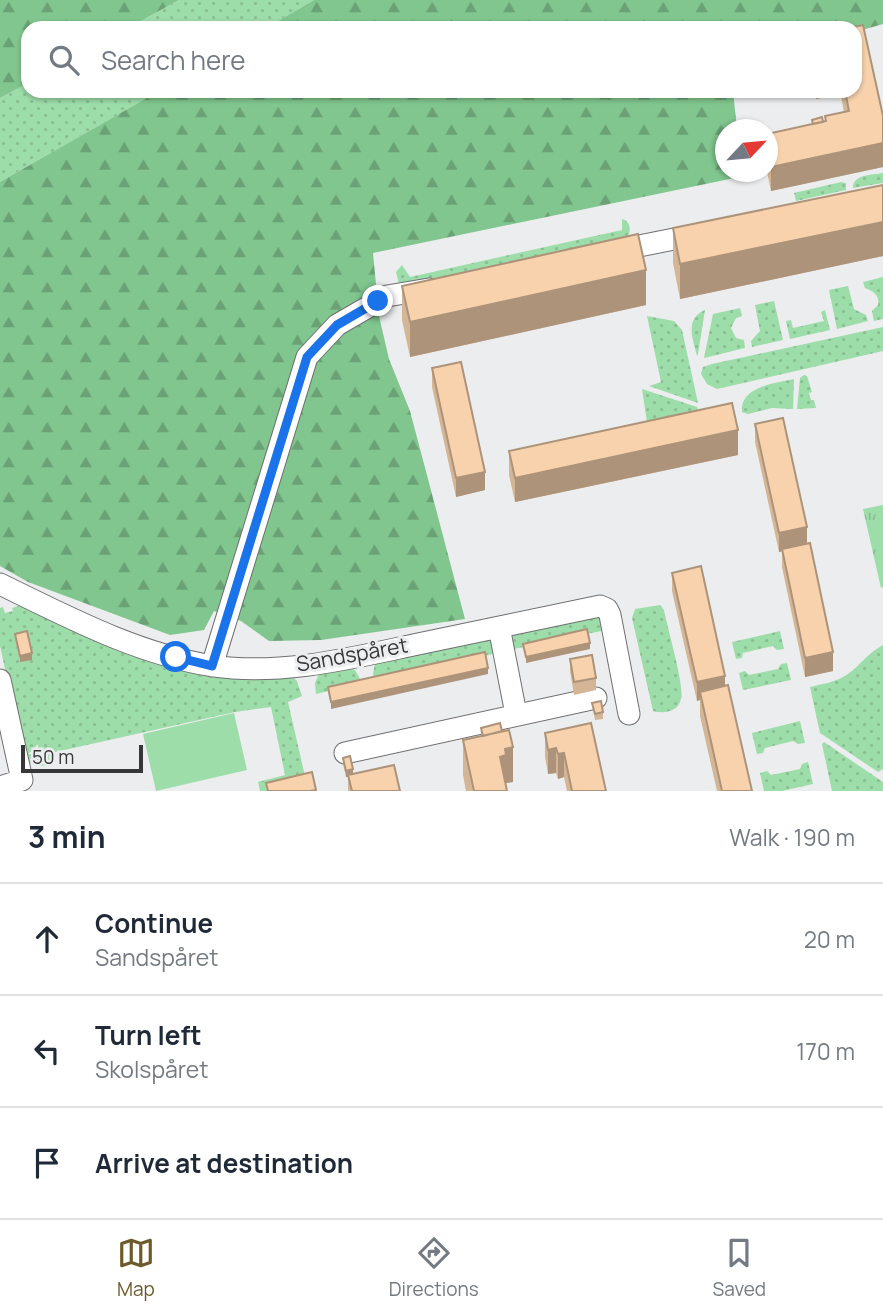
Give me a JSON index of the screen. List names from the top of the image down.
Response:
{
  "streets": {
    "street": ["Sandspåret"]
  },
  "scale_bar": "50 m",
  "north": "top right",
  "page": {
    "search": "Search here",
    "scale": "50 m",
    "heading": ["3 min", "Walk · 190 m"],
    "list": [
      ["Continue", "Sandspåret", "20 m"],
      ["Turn left", "Skolspåret", "170 m"],
      "Arrive at destination"
    ],
    "nav": ["Map", "Directions", "Saved"]
  }
}
